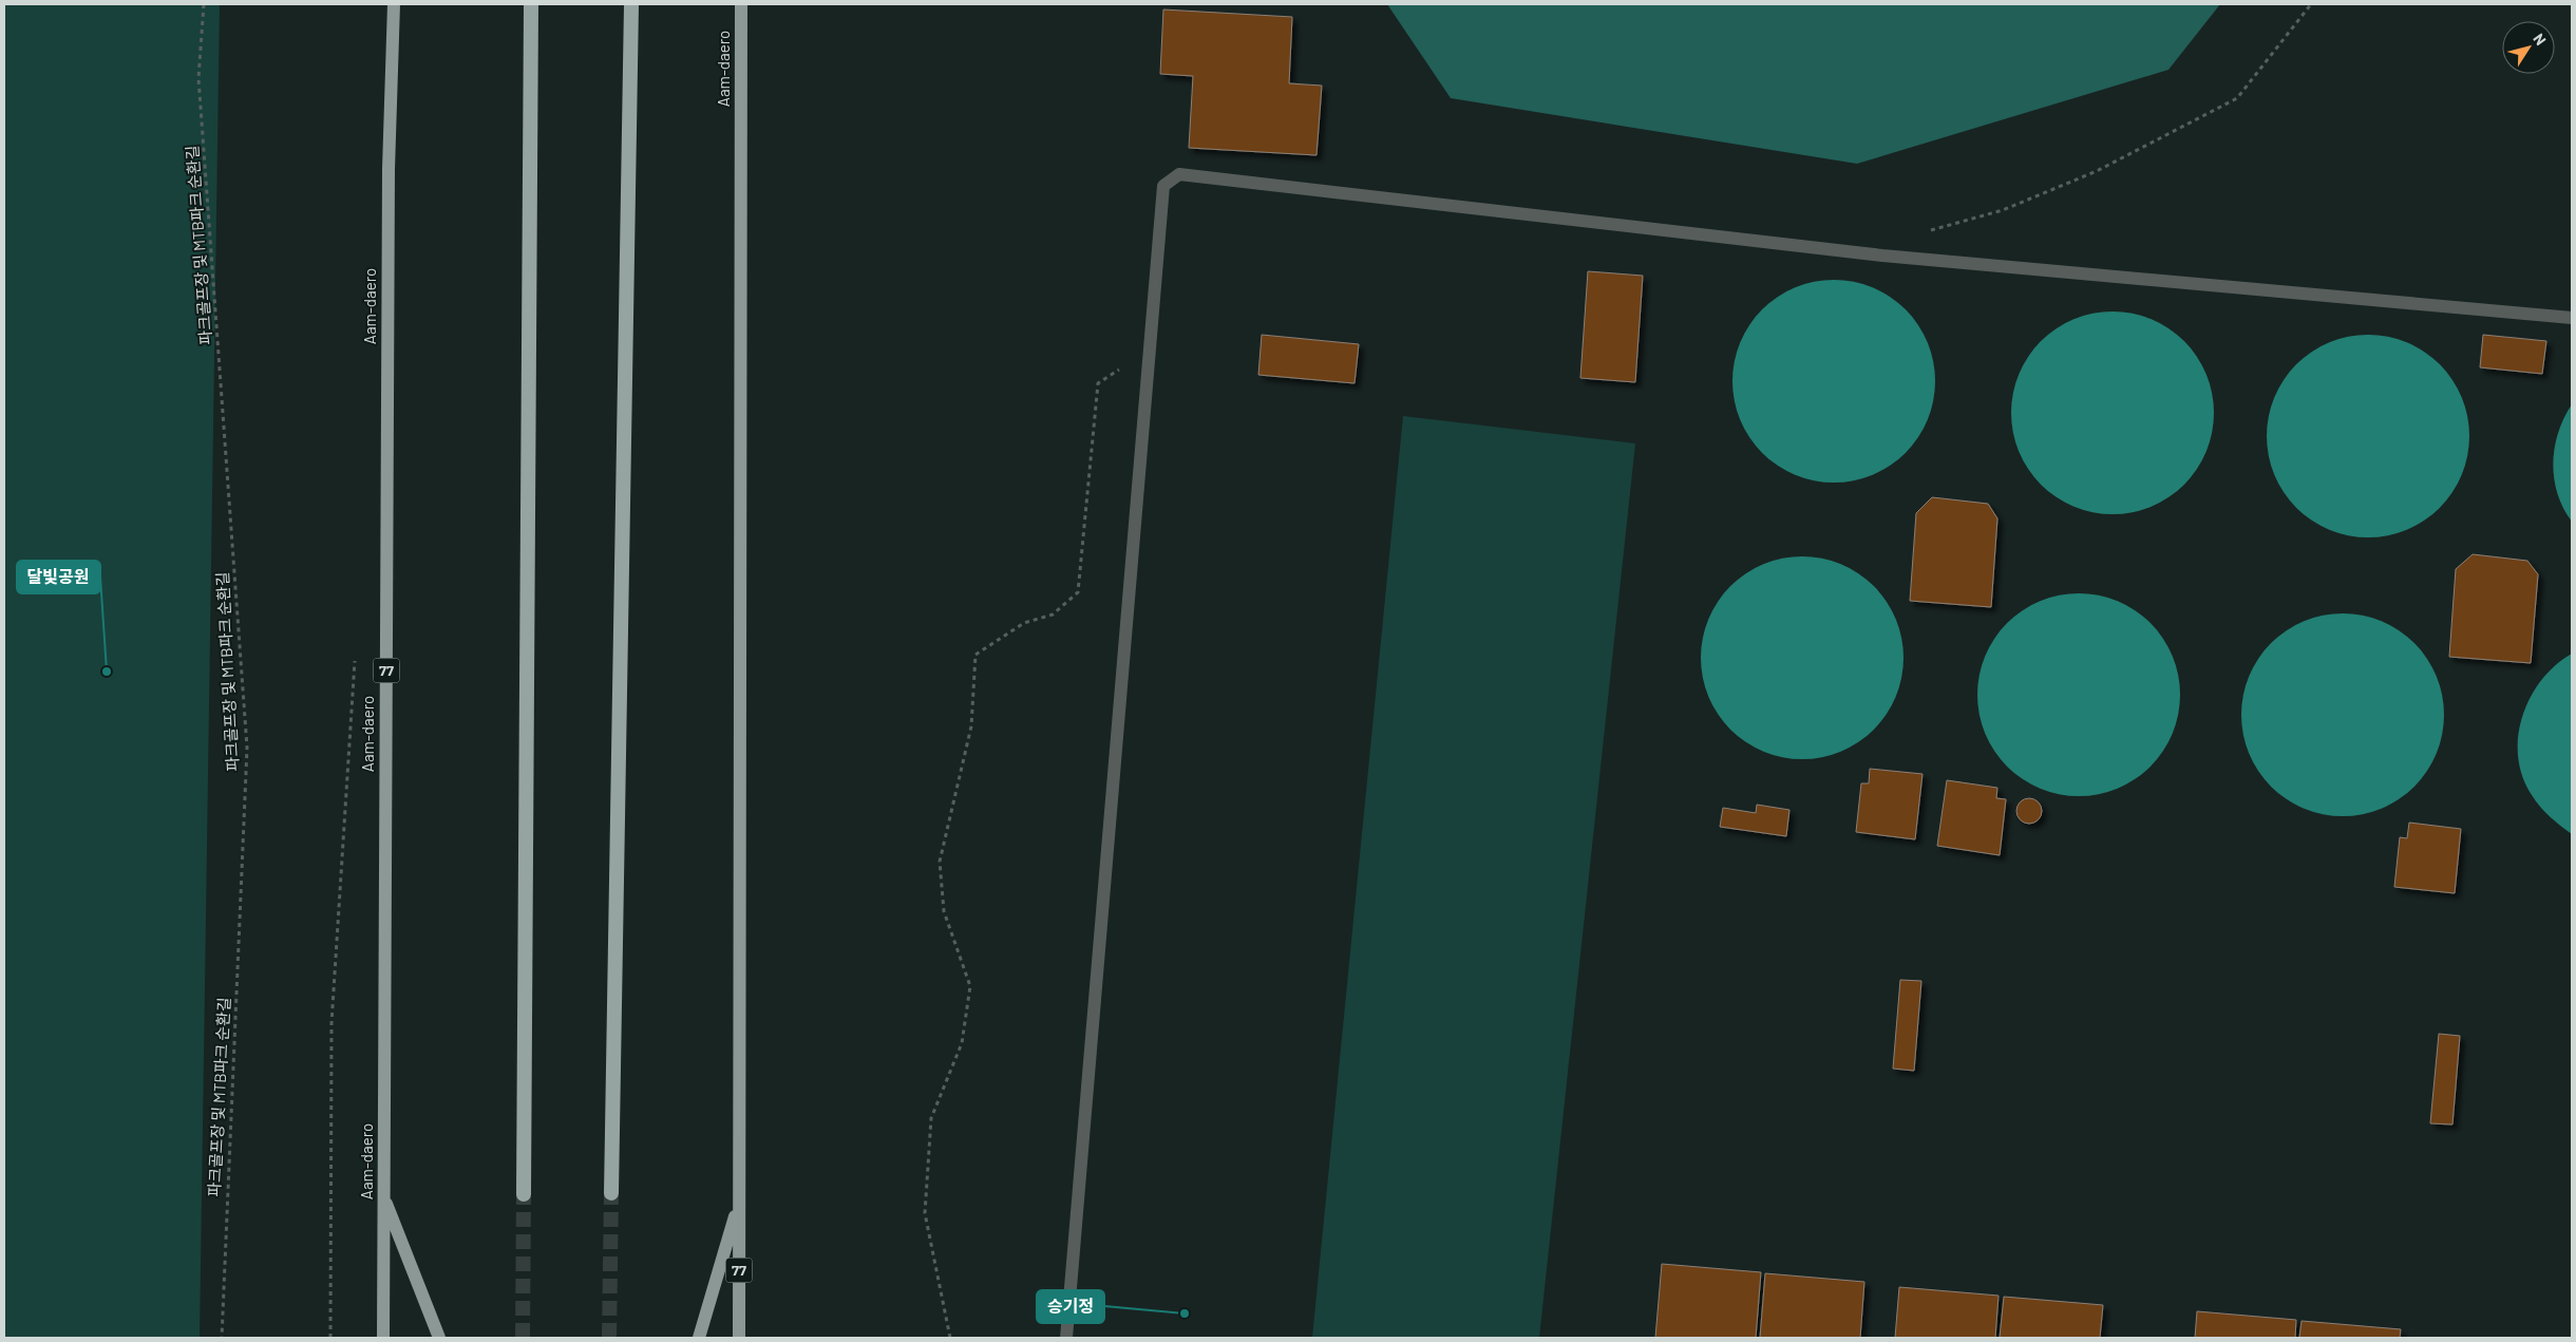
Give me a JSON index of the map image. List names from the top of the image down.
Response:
{
  "streets": {
    "main road": ["Aam-daero", "77"],
    "path": ["파크골프장 및 MTB파크 순환길"]
  },
  "places": ["달빛공원", "승기정"],
  "north": "top right"
}
